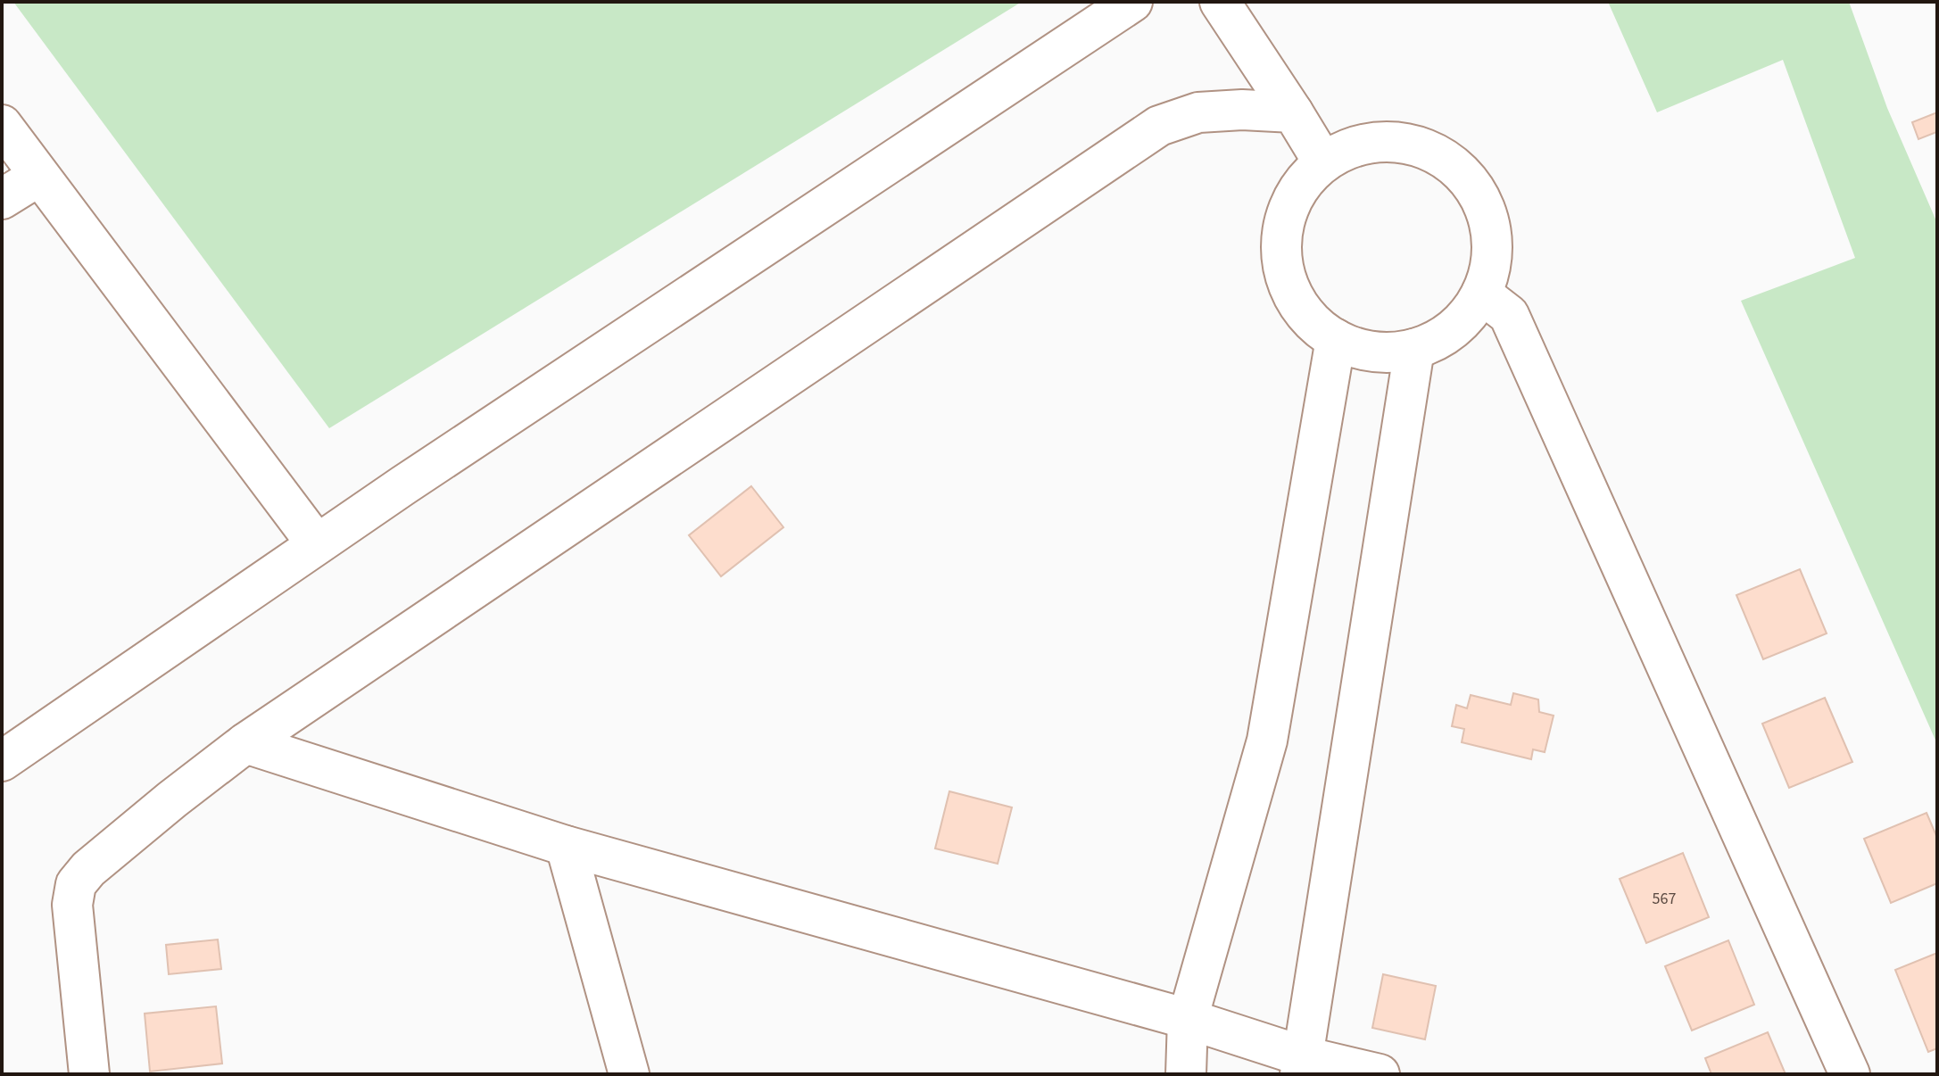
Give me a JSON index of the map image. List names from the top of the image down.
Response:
{
  "house_numbers": ["567"]
}
